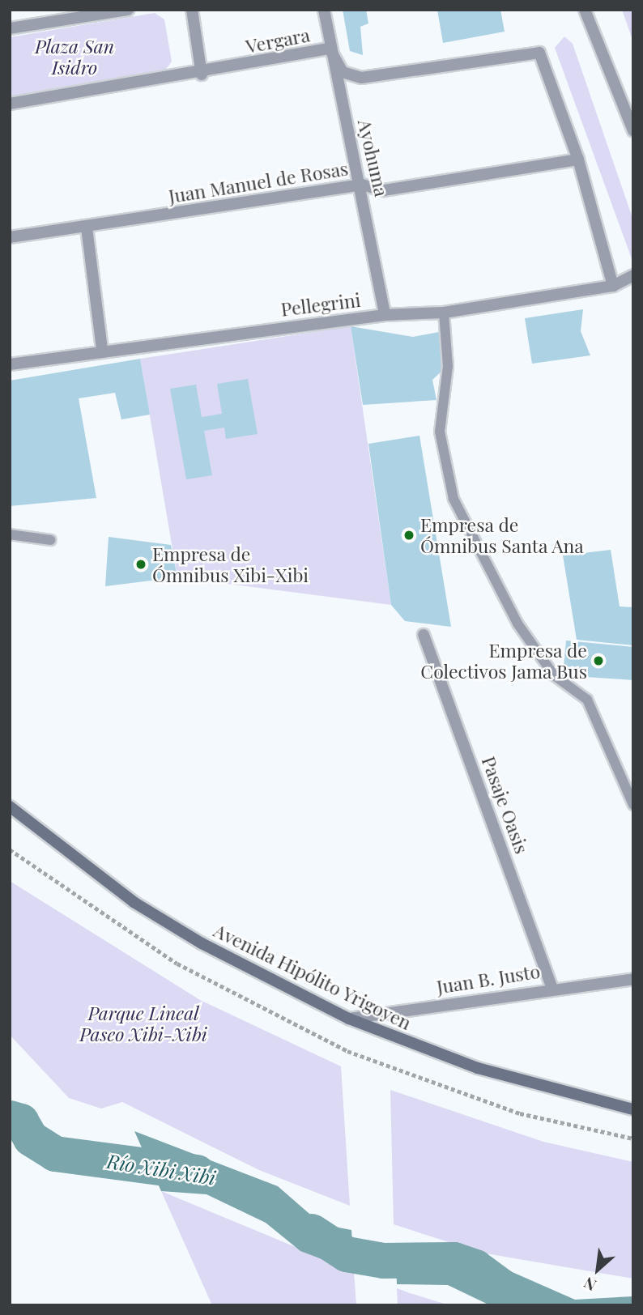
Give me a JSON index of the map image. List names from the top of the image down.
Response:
{
  "streets": {
    "main road": ["Avenida Hipólito Yrigoyen"],
    "street": [
      "Vergara",
      "Ayohuma",
      "Juan Manuel de Rosas",
      "Pellegrini",
      "Pasaje Oasis",
      "Juan B. Justo"
    ]
  },
  "crossings": [
    ["Vergara", "Ayohuma"],
    ["Vergara", "Juan Manuel de Rosas"],
    ["Ayohuma", "Juan Manuel de Rosas"],
    ["Ayohuma", "Pellegrini"],
    ["Pasaje Oasis", "Juan B. Justo"],
    ["Avenida Hipólito Yrigoyen", "Juan B. Justo"]
  ],
  "water": ["Río Xibi Xibi"],
  "parks": ["Plaza San Isidro", "Parque Lineal Paseo Xibi-Xibi"],
  "places": ["Empresa de Ómnibus Santa Ana", "Empresa de Ómnibus Xibi-Xibi", "Empresa de Colectivos Jama Bus"],
  "north": "bottom left"
}
